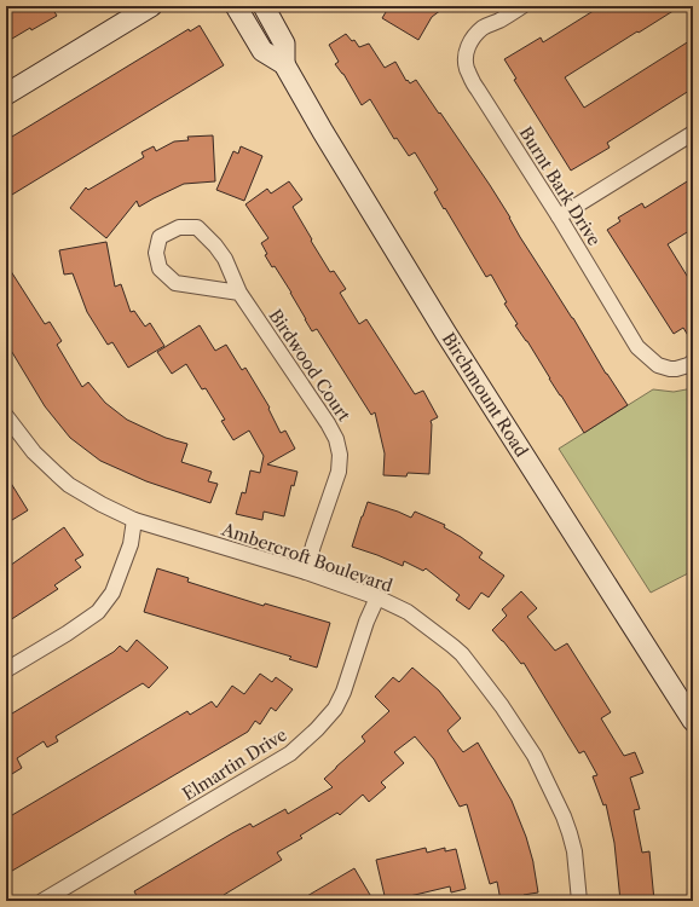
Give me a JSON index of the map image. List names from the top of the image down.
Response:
{
  "streets": {
    "main road": ["Birchmount Road"],
    "street": [
      "Burnt Bark Drive",
      "Birdwood Court",
      "Ambercroft Boulevard",
      "Elmartin Drive"
    ]
  },
  "crossings": [
    ["Birdwood Court", "Ambercroft Boulevard"],
    ["Ambercroft Boulevard", "Elmartin Drive"]
  ]
}
